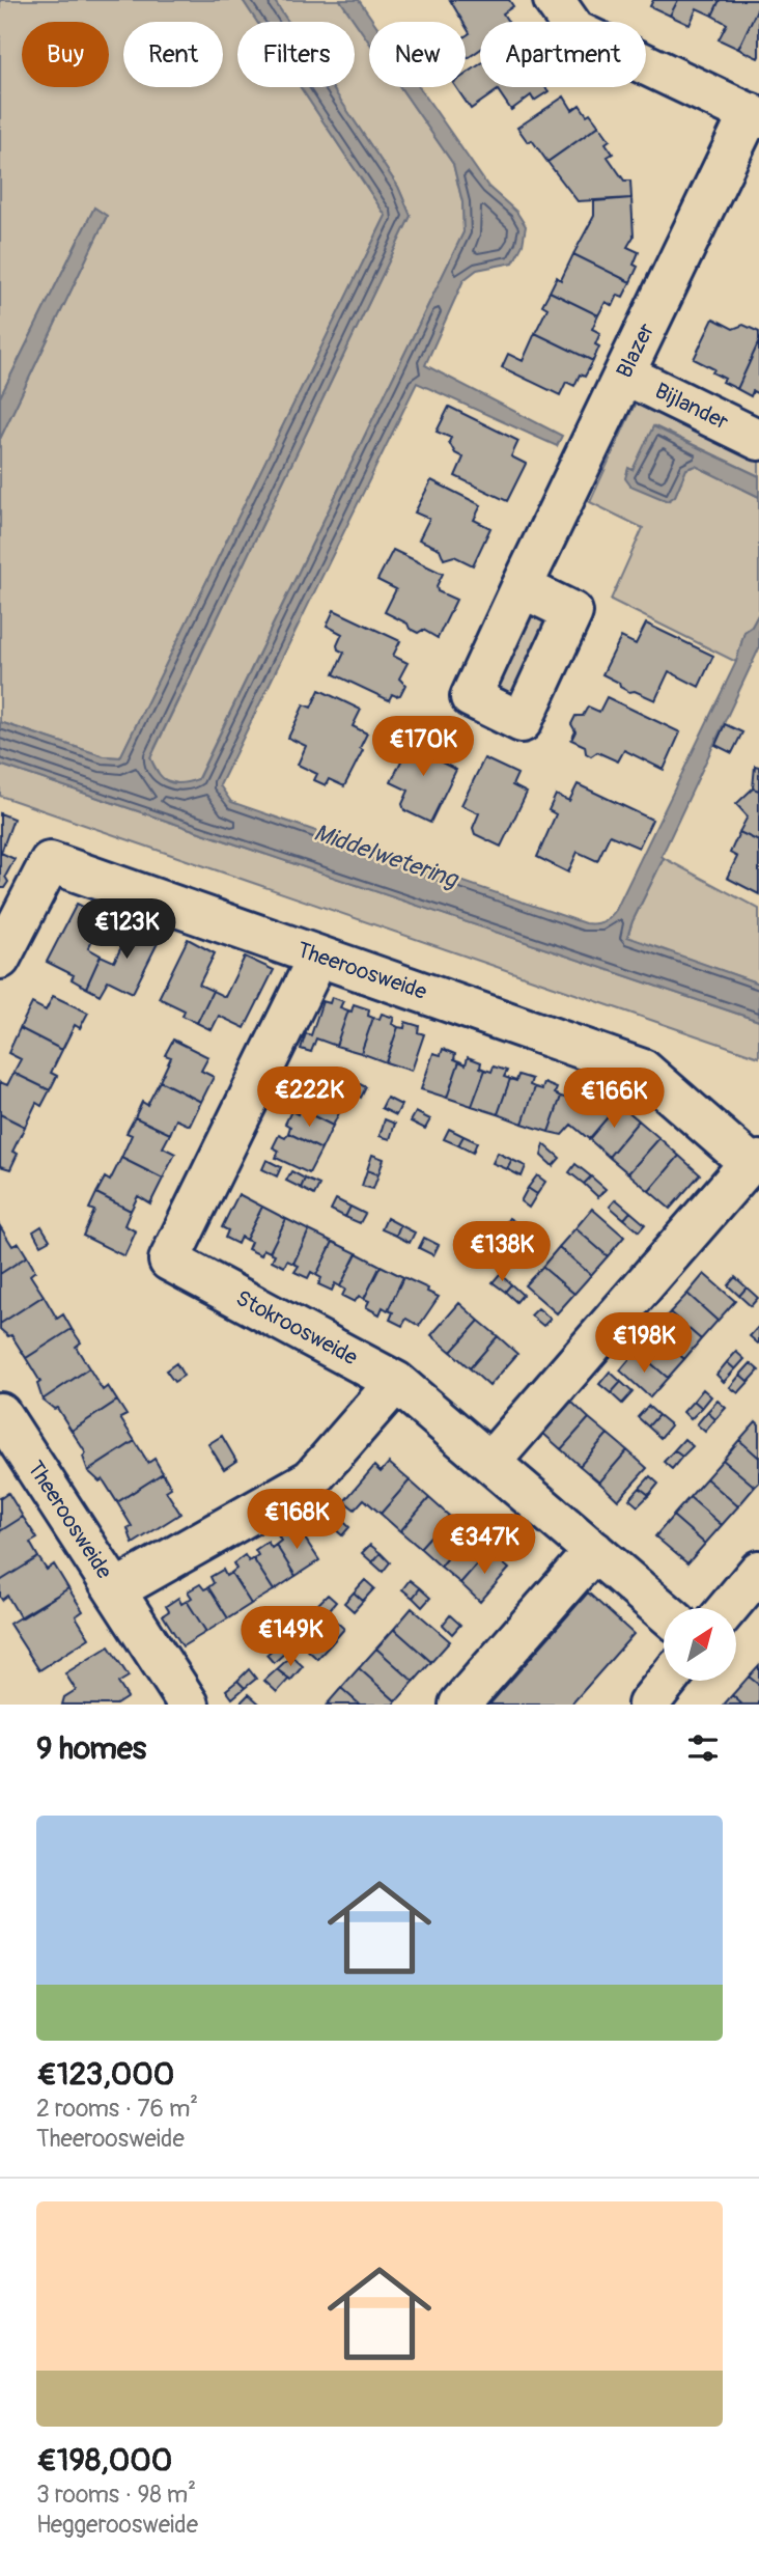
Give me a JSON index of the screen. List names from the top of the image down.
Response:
{
  "streets": {
    "street": [
      "Blazer",
      "Bijlander",
      "Theeroosweide",
      "Stokroosweide"
    ]
  },
  "crossings": [
    ["Blazer", "Bijlander"],
    ["Theeroosweide", "Stokroosweide"]
  ],
  "water": ["Middelwetering"],
  "north": "top right",
  "page": {
    "chip": [
      "Buy",
      "Rent",
      "Filters",
      "New",
      "Apartment"
    ],
    "price": [
      "€170K",
      "€123K",
      "€222K",
      "€166K",
      "€138K",
      "€198K",
      "€168K",
      "€347K",
      "€149K"
    ],
    "heading": "9 homes",
    "list": [
      {
        "name": "€123,000",
        "note": "2 rooms · 76 m² · Theeroosweide"
      },
      {
        "name": "€198,000",
        "note": "3 rooms · 98 m² · Heggeroosweide"
      }
    ]
  }
}
